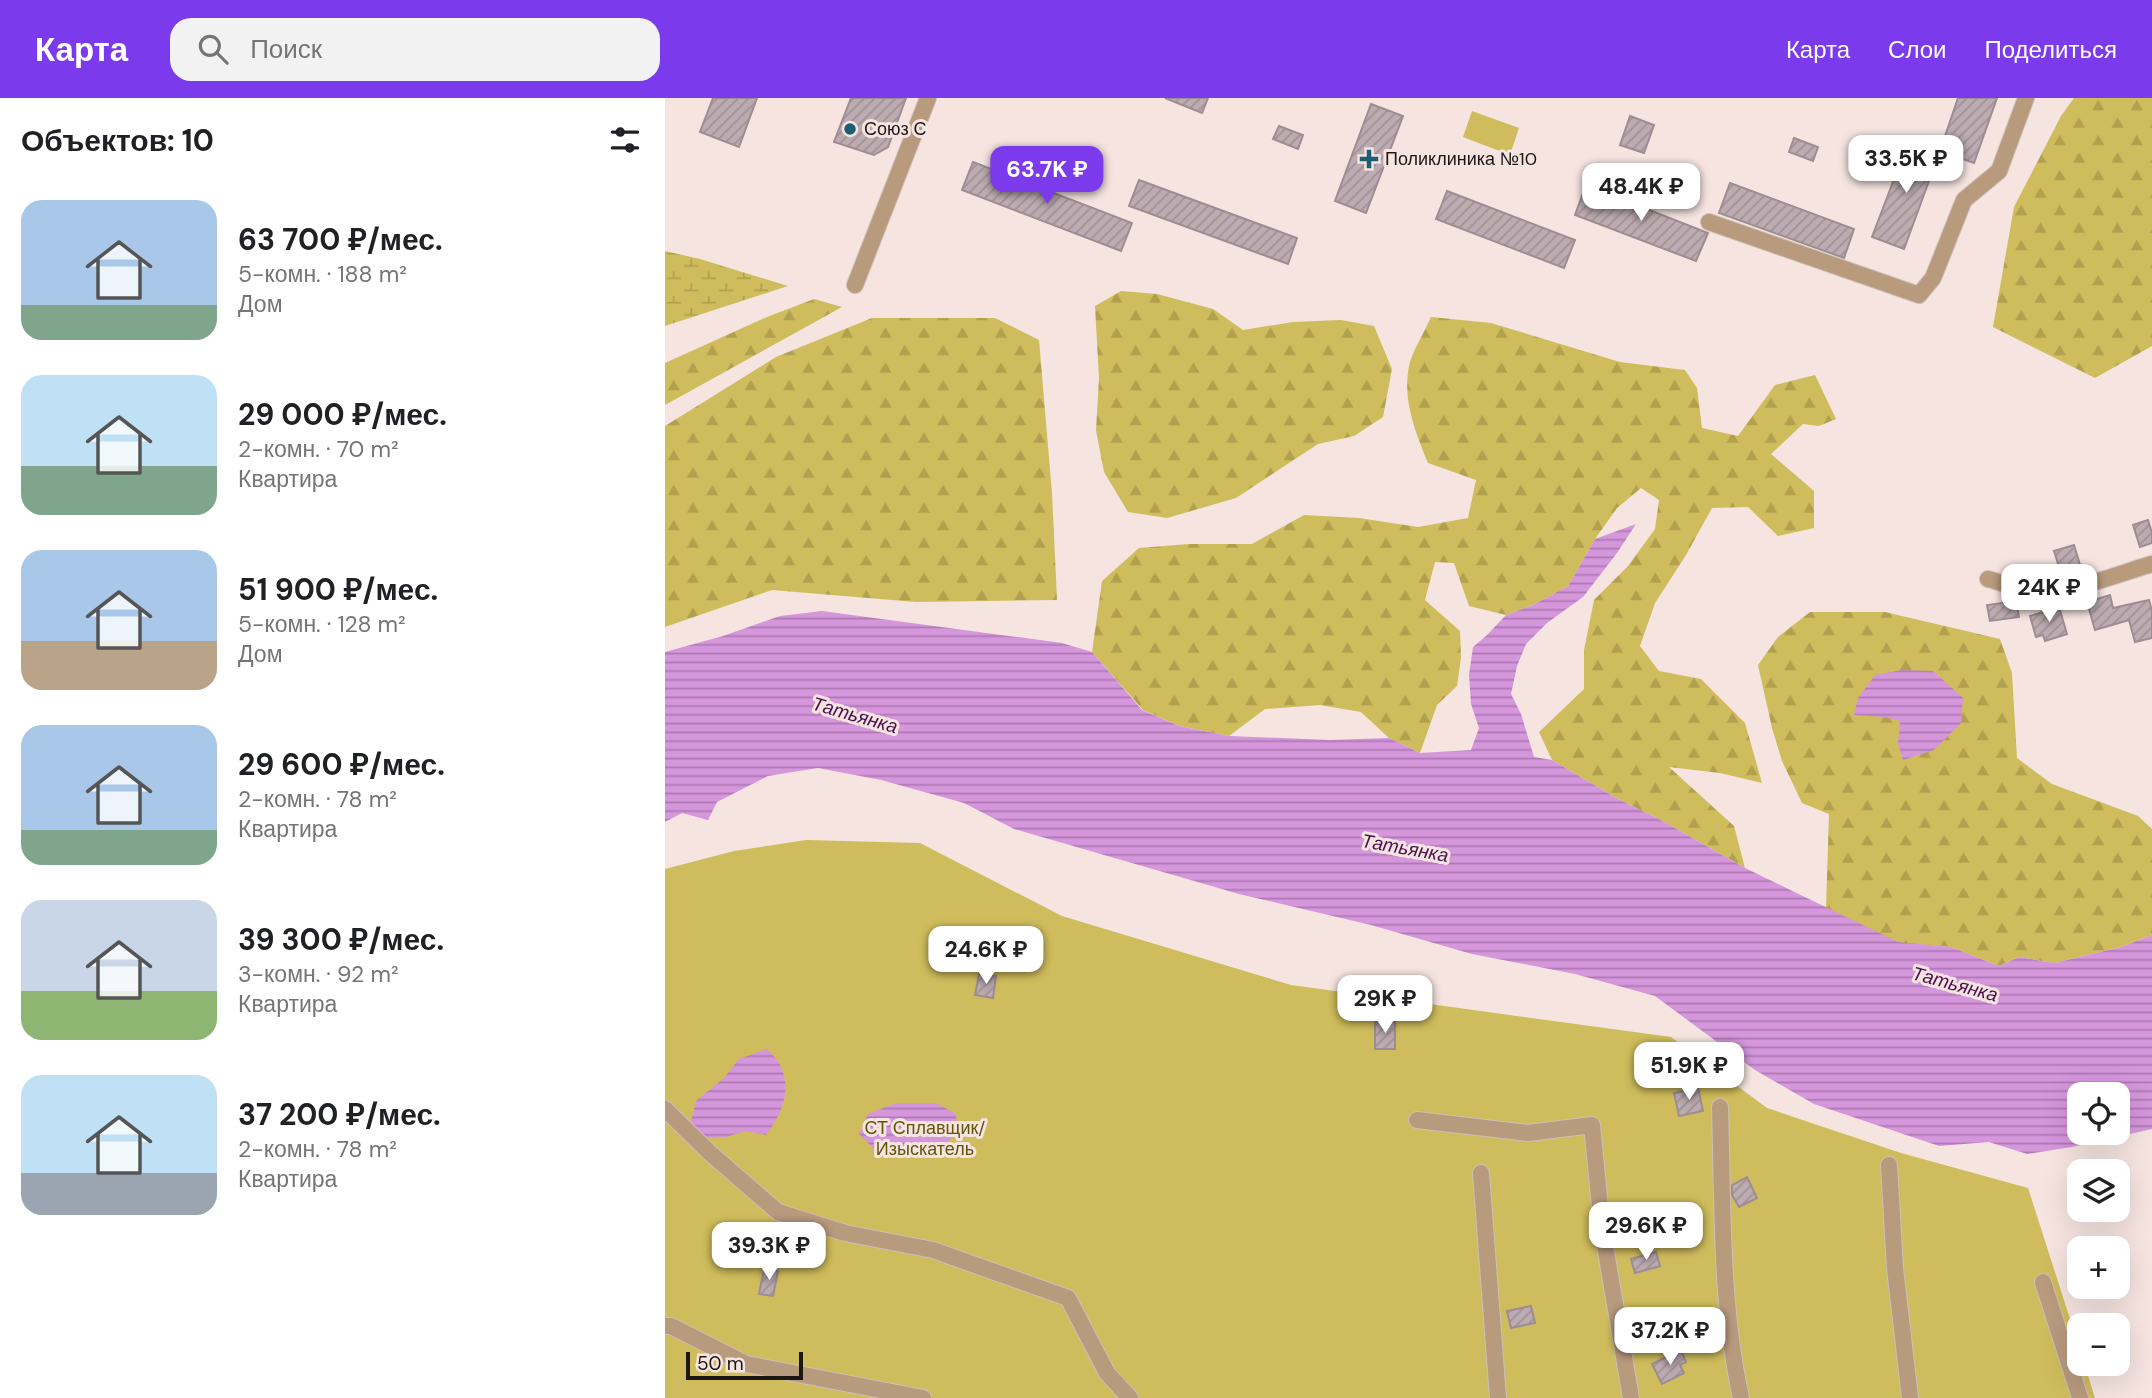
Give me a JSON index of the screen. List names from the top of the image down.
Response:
{
  "water": ["Татьянка"],
  "parks": ["СТ Сплавщик/ Изыскатель"],
  "places": {
    "other": ["Союз С"],
    "health": ["Поликлиника №10"]
  },
  "scale_bar": "50 m",
  "page": {
    "header": "Карта",
    "search": "Поиск",
    "nav": ["Карта", "Слои", "Поделиться"],
    "heading": "Объектов: 10",
    "price": [
      "33.5K ₽",
      "63.7K ₽",
      "48.4K ₽",
      "24K ₽",
      "24.6K ₽",
      "29K ₽",
      "51.9K ₽",
      "29.6K ₽",
      "39.3K ₽",
      "37.2K ₽"
    ],
    "list": [
      {
        "name": "63 700 ₽/мес.",
        "note": "5-комн. · 188 m² · Дом"
      },
      {
        "name": "29 000 ₽/мес.",
        "note": "2-комн. · 70 m² · Квартира"
      },
      {
        "name": "51 900 ₽/мес.",
        "note": "5-комн. · 128 m² · Дом"
      },
      {
        "name": "29 600 ₽/мес.",
        "note": "2-комн. · 78 m² · Квартира"
      },
      {
        "name": "39 300 ₽/мес.",
        "note": "3-комн. · 92 m² · Квартира"
      },
      {
        "name": "37 200 ₽/мес.",
        "note": "2-комн. · 78 m² · Квартира"
      }
    ],
    "map_buttons": ["+", "−"],
    "scale": "50 m"
  }
}
